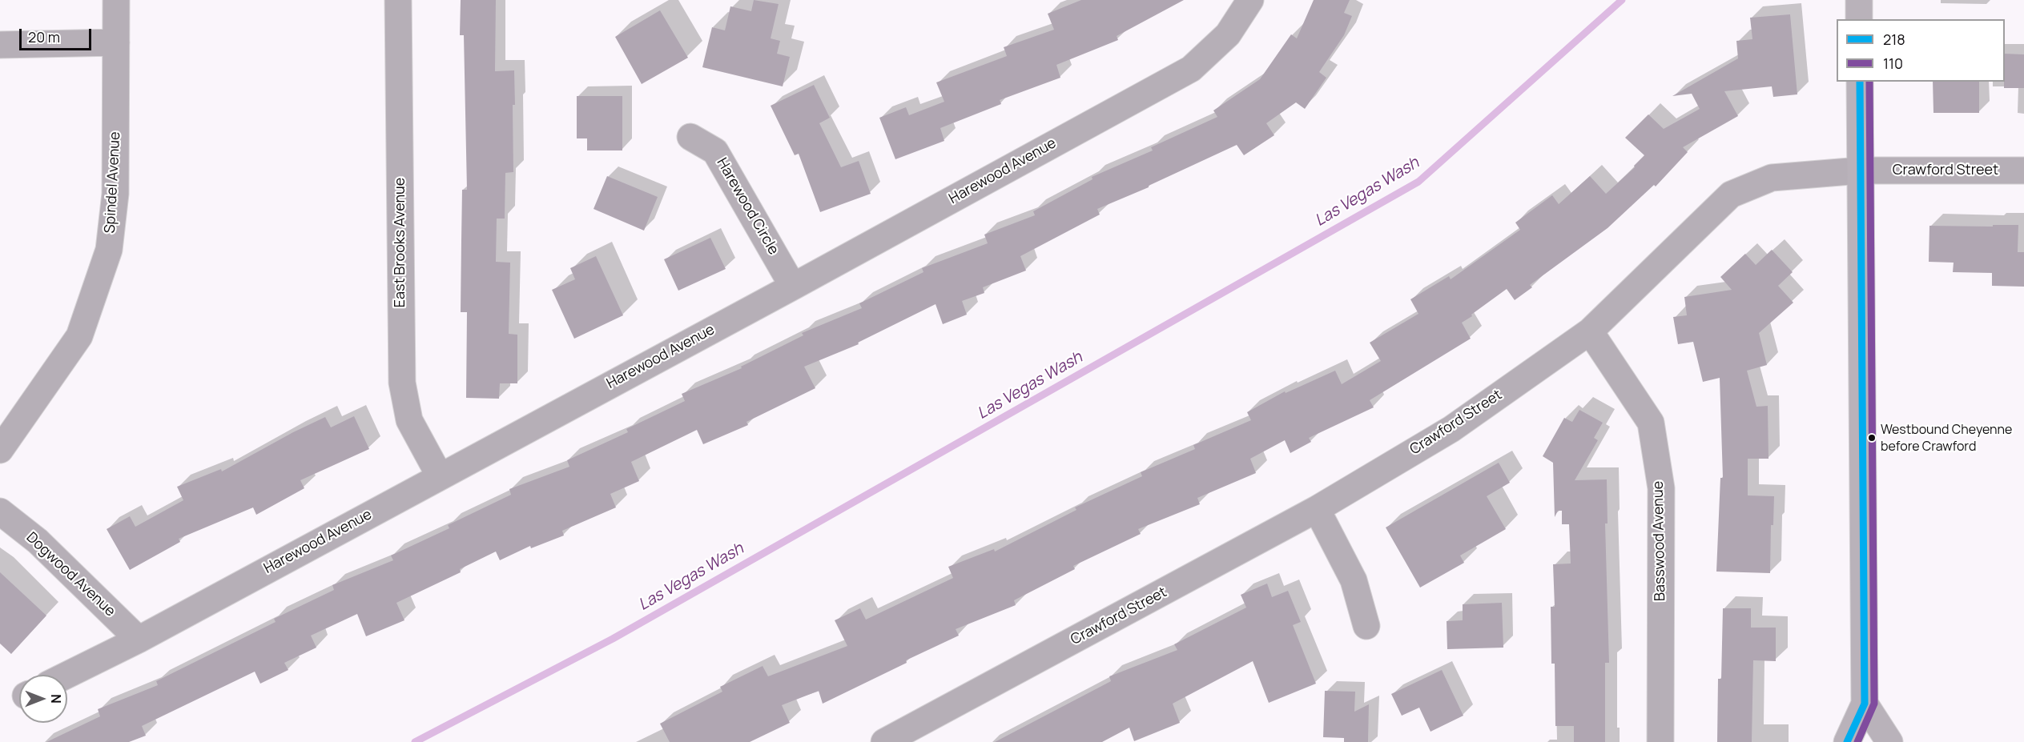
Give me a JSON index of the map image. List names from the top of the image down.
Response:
{
  "streets": {
    "street": [
      "Crawford Street",
      "Harewood Avenue",
      "Spindel Avenue",
      "Harewood Circle",
      "East Brooks Avenue",
      "Basswood Avenue",
      "Dogwood Avenue"
    ]
  },
  "crossings": [
    ["Crawford Street", "Basswood Avenue"],
    ["Harewood Avenue", "Harewood Circle"],
    ["Harewood Avenue", "East Brooks Avenue"],
    ["Harewood Avenue", "Dogwood Avenue"]
  ],
  "water": ["Las Vegas Wash"],
  "places": ["Westbound Cheyenne before Crawford"],
  "lines": ["transit line 218", "transit line 110"],
  "legend": ["218", "110"],
  "scale_bar": "20 m",
  "north": "right"
}
